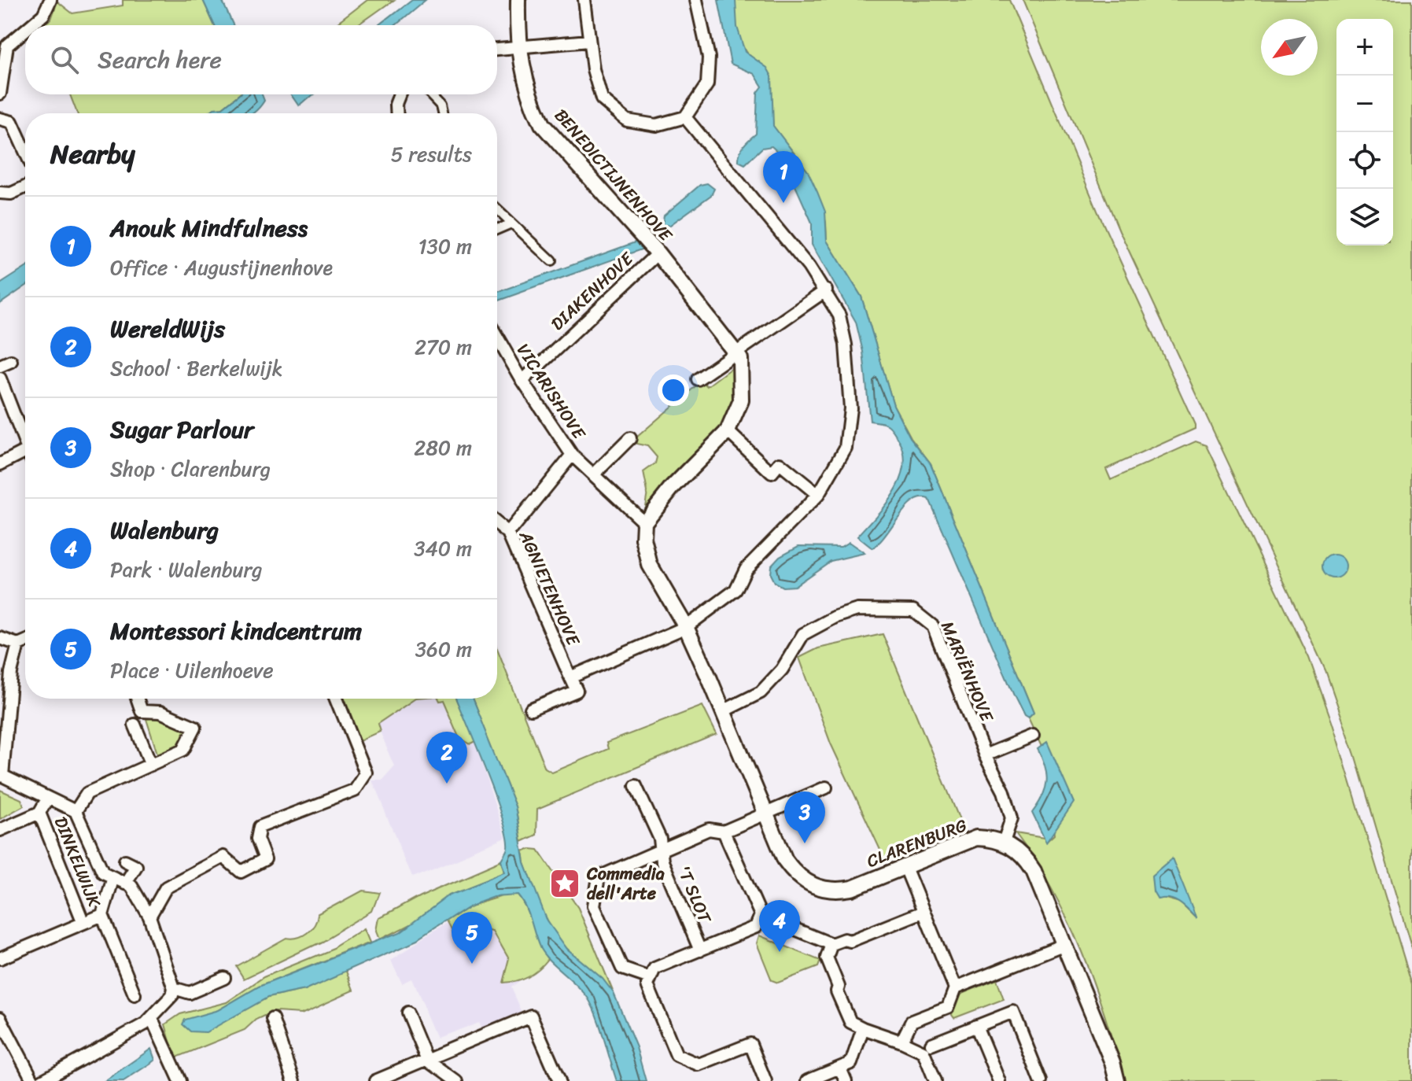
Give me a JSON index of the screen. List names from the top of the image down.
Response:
{
  "streets": {
    "street": [
      "BENEDICTIJNENHOVE",
      "DIAKENHOVE",
      "VICARISHOVE",
      "AGNIETENHOVE",
      "MARIËNHOVE",
      "CLARENBURG",
      "DINKELWIJK",
      "'T SLOT"
    ]
  },
  "crossings": [
    ["BENEDICTIJNENHOVE", "DIAKENHOVE"],
    ["DIAKENHOVE", "VICARISHOVE"],
    ["VICARISHOVE", "AGNIETENHOVE"],
    ["MARIËNHOVE", "CLARENBURG"]
  ],
  "places": {
    "place": ["Commedia dell'Arte"]
  },
  "north": "bottom left",
  "page": {
    "map_buttons": ["+", "−"],
    "search": "Search here",
    "heading": ["Nearby", "5 results"],
    "pins": [
      "1",
      "2",
      "3",
      "4",
      "5"
    ],
    "list": [
      {
        "mark": "1",
        "name": "Anouk Mindfulness",
        "note": "Office · Augustijnenhove",
        "value": "130 m"
      },
      {
        "mark": "2",
        "name": "WereldWijs",
        "note": "School · Berkelwijk",
        "value": "270 m"
      },
      {
        "mark": "3",
        "name": "Sugar Parlour",
        "note": "Shop · Clarenburg",
        "value": "280 m"
      },
      {
        "mark": "4",
        "name": "Walenburg",
        "note": "Park · Walenburg",
        "value": "340 m"
      },
      {
        "mark": "5",
        "name": "Montessori kindcentrum",
        "note": "Place · Uilenhoeve",
        "value": "360 m"
      }
    ]
  }
}
